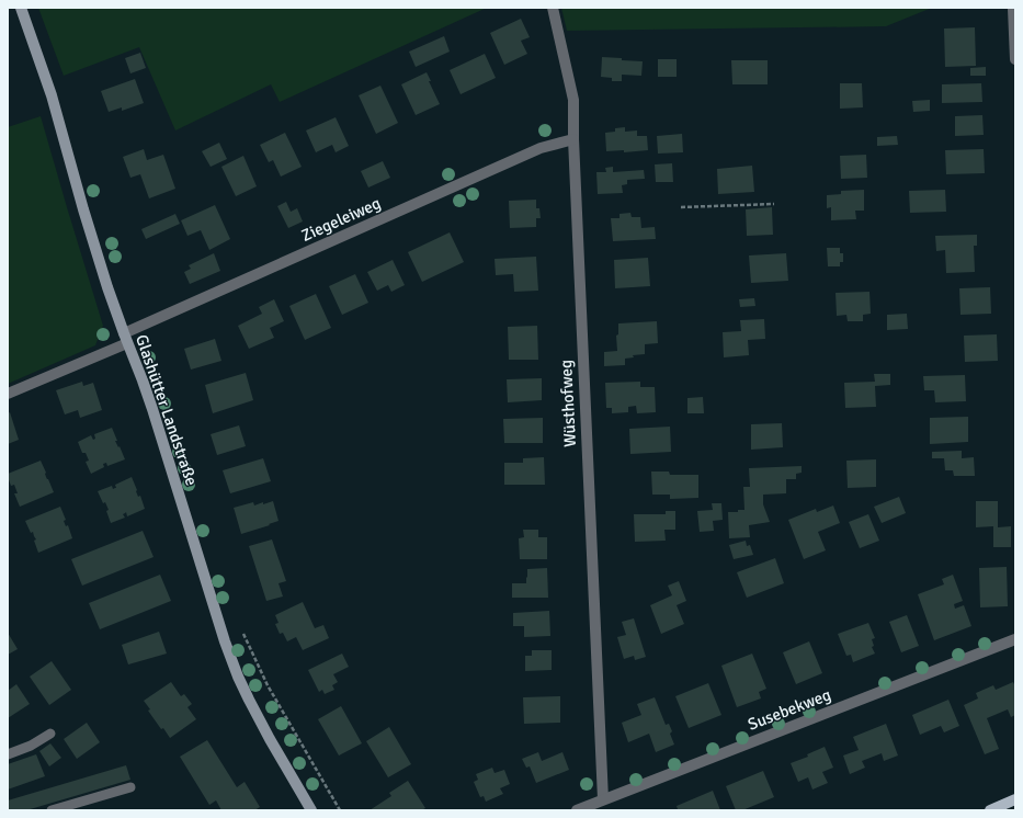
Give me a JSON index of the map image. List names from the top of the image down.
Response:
{
  "streets": {
    "street": [
      "Ziegeleiweg",
      "Wüsthofweg",
      "Glashütter Landstraße",
      "Susebekweg"
    ]
  },
  "crossings": [
    ["Ziegeleiweg", "Wüsthofweg"],
    ["Ziegeleiweg", "Glashütter Landstraße"],
    ["Wüsthofweg", "Susebekweg"]
  ]
}
